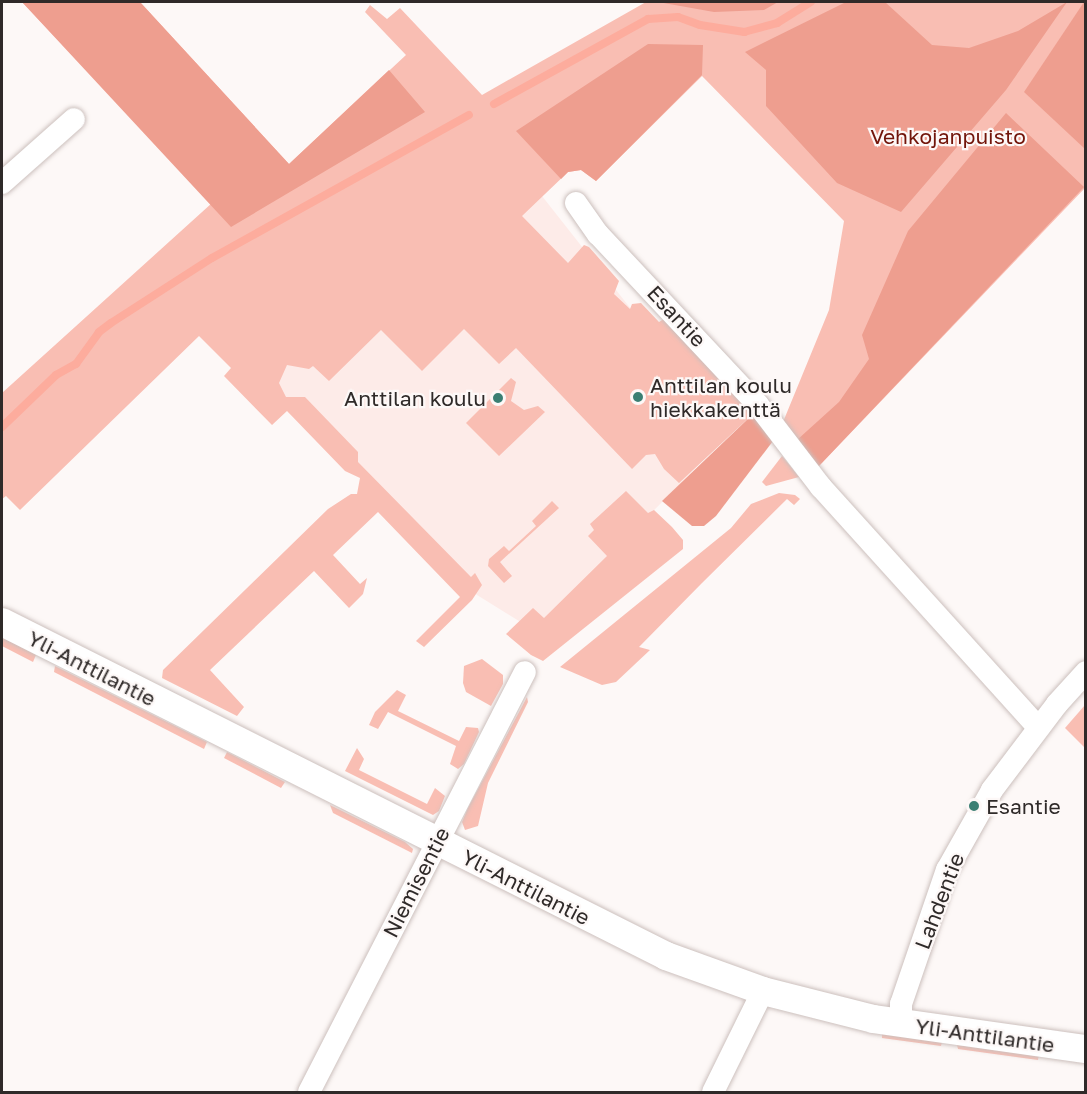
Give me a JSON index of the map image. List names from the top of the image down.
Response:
{
  "streets": {
    "street": [
      "Esantie",
      "Yli-Anttilantie",
      "Niemisentie",
      "Lahdentie"
    ]
  },
  "crossings": [
    ["Esantie", "Lahdentie"],
    ["Yli-Anttilantie", "Niemisentie"],
    ["Yli-Anttilantie", "Lahdentie"]
  ],
  "parks": ["Vehkojanpuisto"],
  "places": ["Anttilan koulu hiekkakenttä", "Anttilan koulu", "Esantie"]
}
